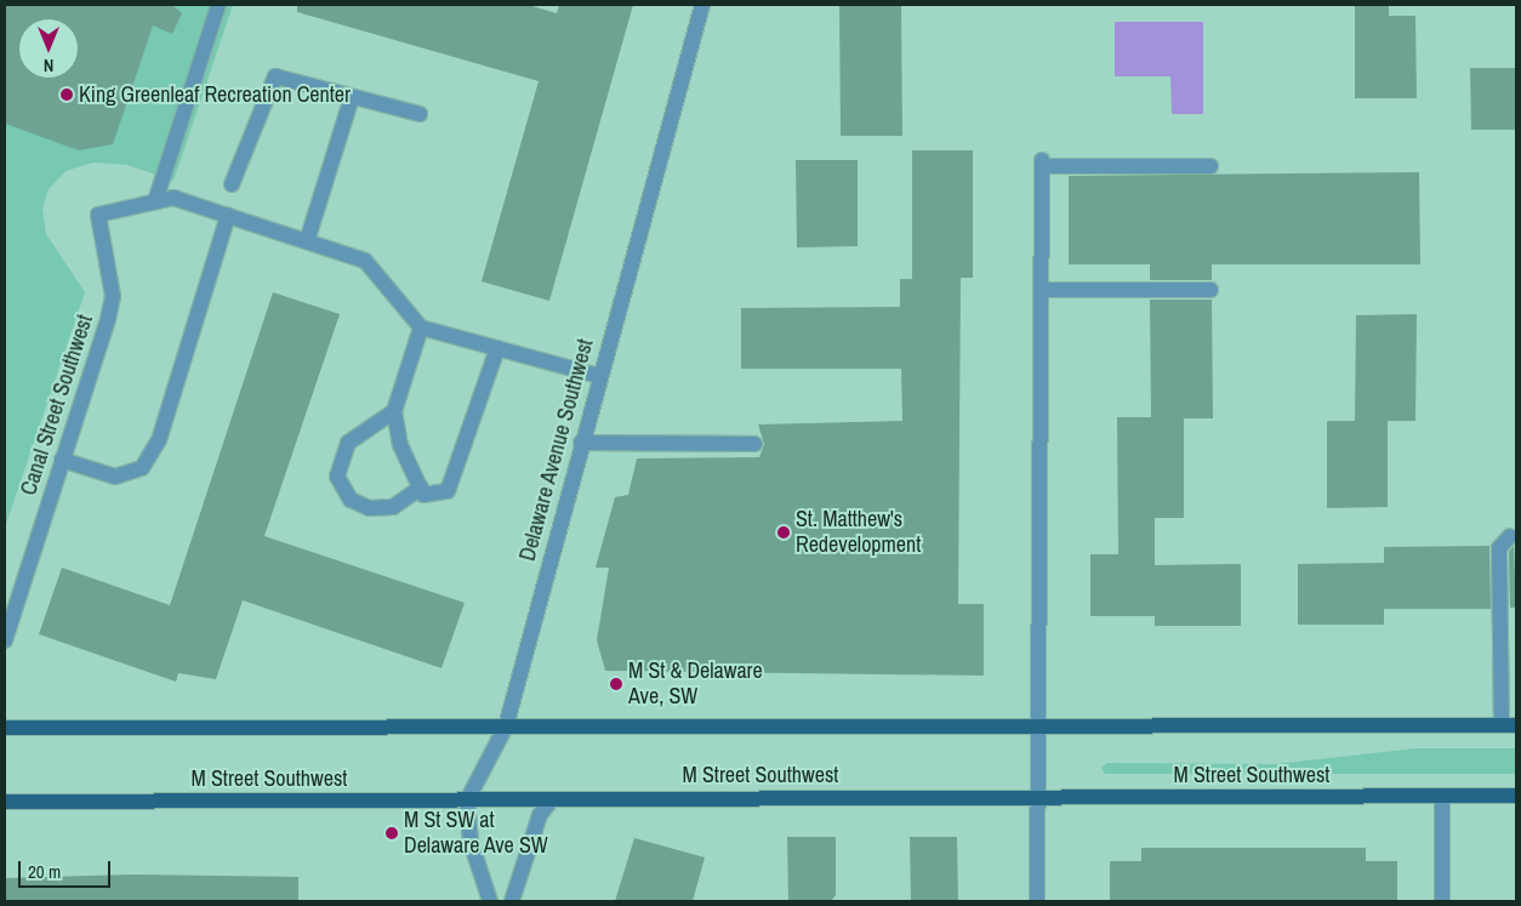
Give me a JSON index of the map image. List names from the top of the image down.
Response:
{
  "streets": {
    "main road": ["M Street Southwest"],
    "street": ["Canal Street Southwest", "Delaware Avenue Southwest"]
  },
  "crossings": [
    ["Delaware Avenue Southwest", "M Street Southwest"]
  ],
  "places": [
    "King Greenleaf Recreation Center",
    "St. Matthew's Redevelopment",
    "M St & Delaware Ave, SW",
    "M St SW at Delaware Ave SW"
  ],
  "scale_bar": "20 m",
  "north": "bottom"
}
